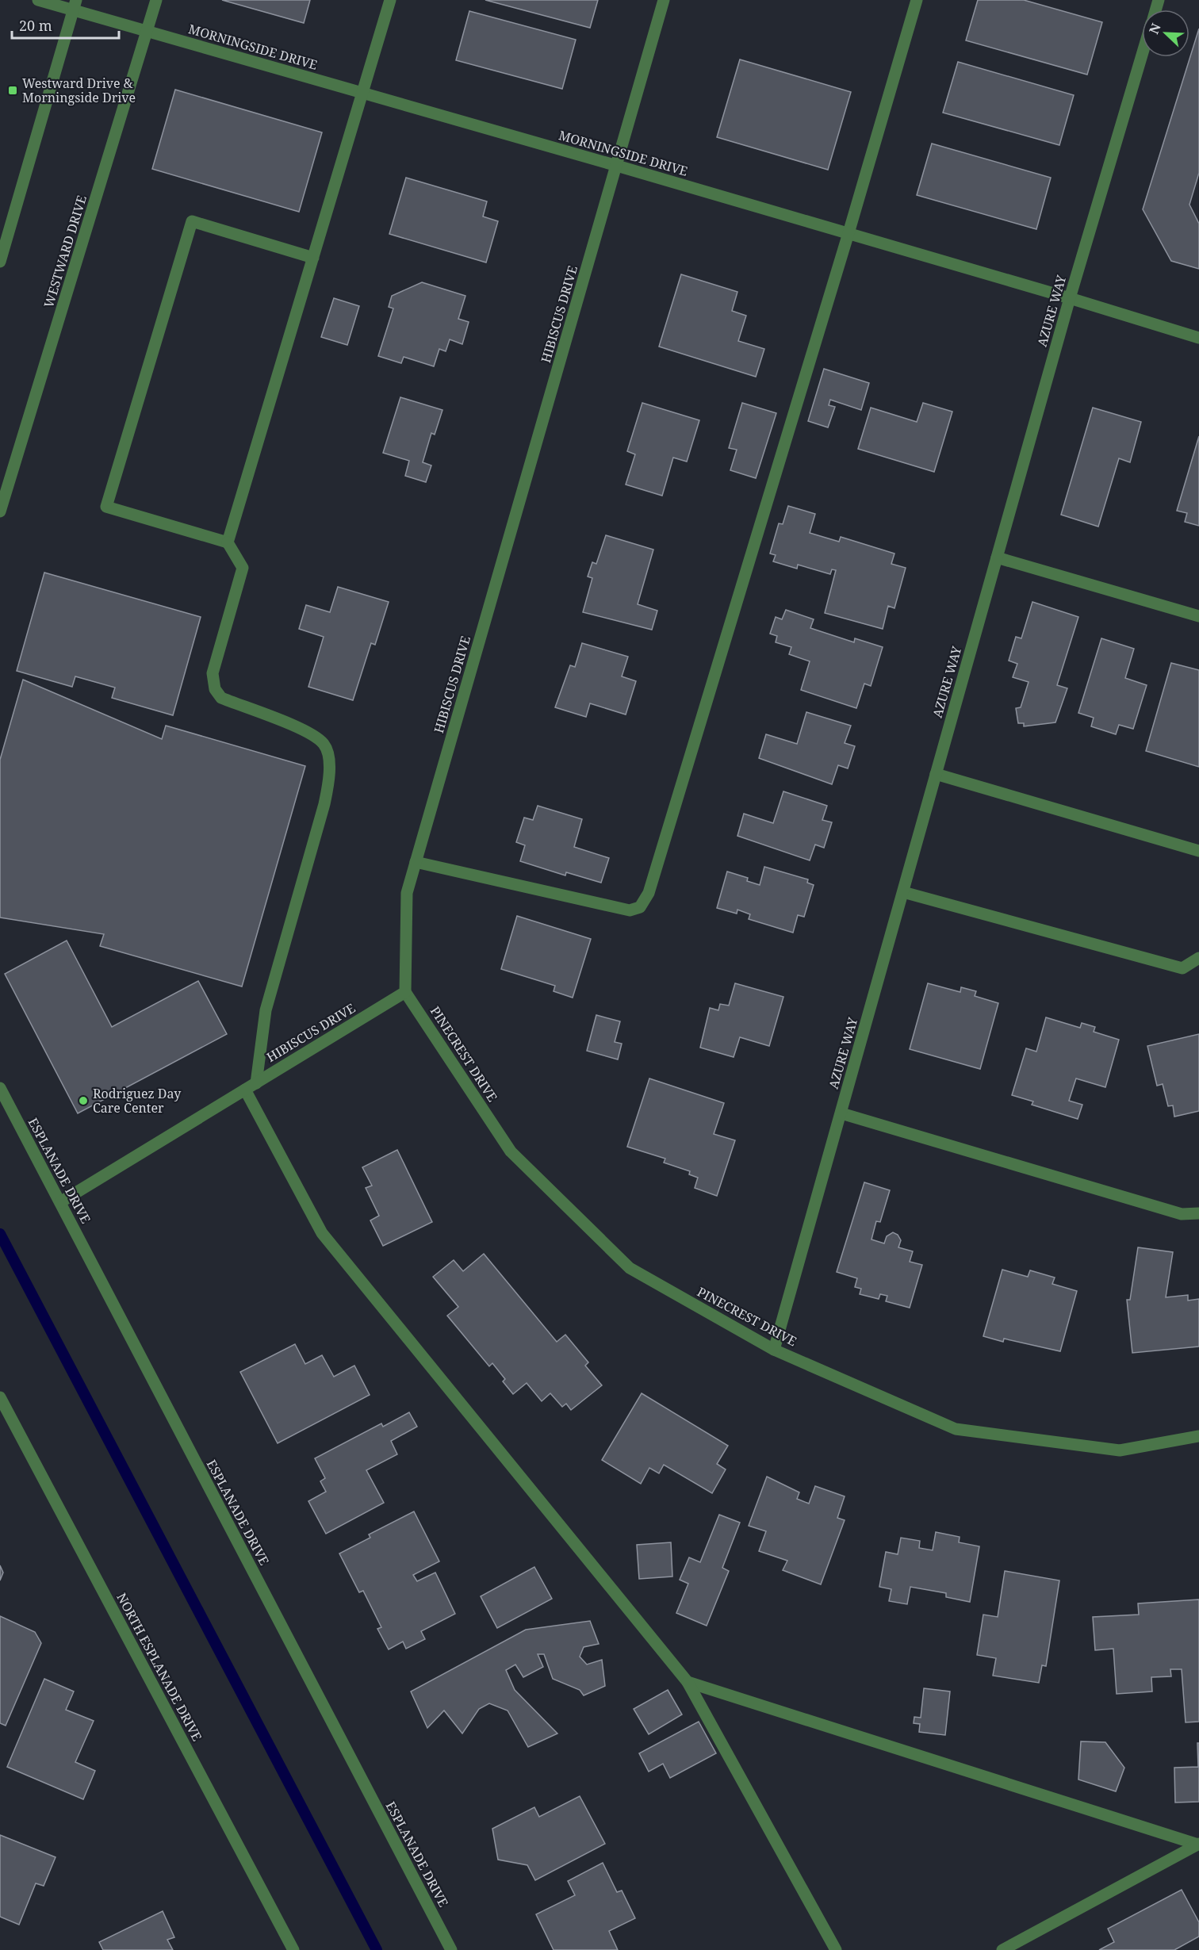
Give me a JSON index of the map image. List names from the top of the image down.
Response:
{
  "streets": {
    "street": [
      "MORNINGSIDE DRIVE",
      "WESTWARD DRIVE",
      "AZURE WAY",
      "HIBISCUS DRIVE",
      "PINECREST DRIVE",
      "ESPLANADE DRIVE",
      "NORTH ESPLANADE DRIVE"
    ]
  },
  "crossings": [
    ["MORNINGSIDE DRIVE", "WESTWARD DRIVE"],
    ["MORNINGSIDE DRIVE", "AZURE WAY"],
    ["MORNINGSIDE DRIVE", "HIBISCUS DRIVE"],
    ["AZURE WAY", "PINECREST DRIVE"],
    ["HIBISCUS DRIVE", "PINECREST DRIVE"],
    ["HIBISCUS DRIVE", "ESPLANADE DRIVE"]
  ],
  "places": {
    "transit": ["Westward Drive & Morningside Drive"],
    "other": ["Rodriguez Day Care Center"]
  },
  "scale_bar": "20 m",
  "north": "top left"
}
